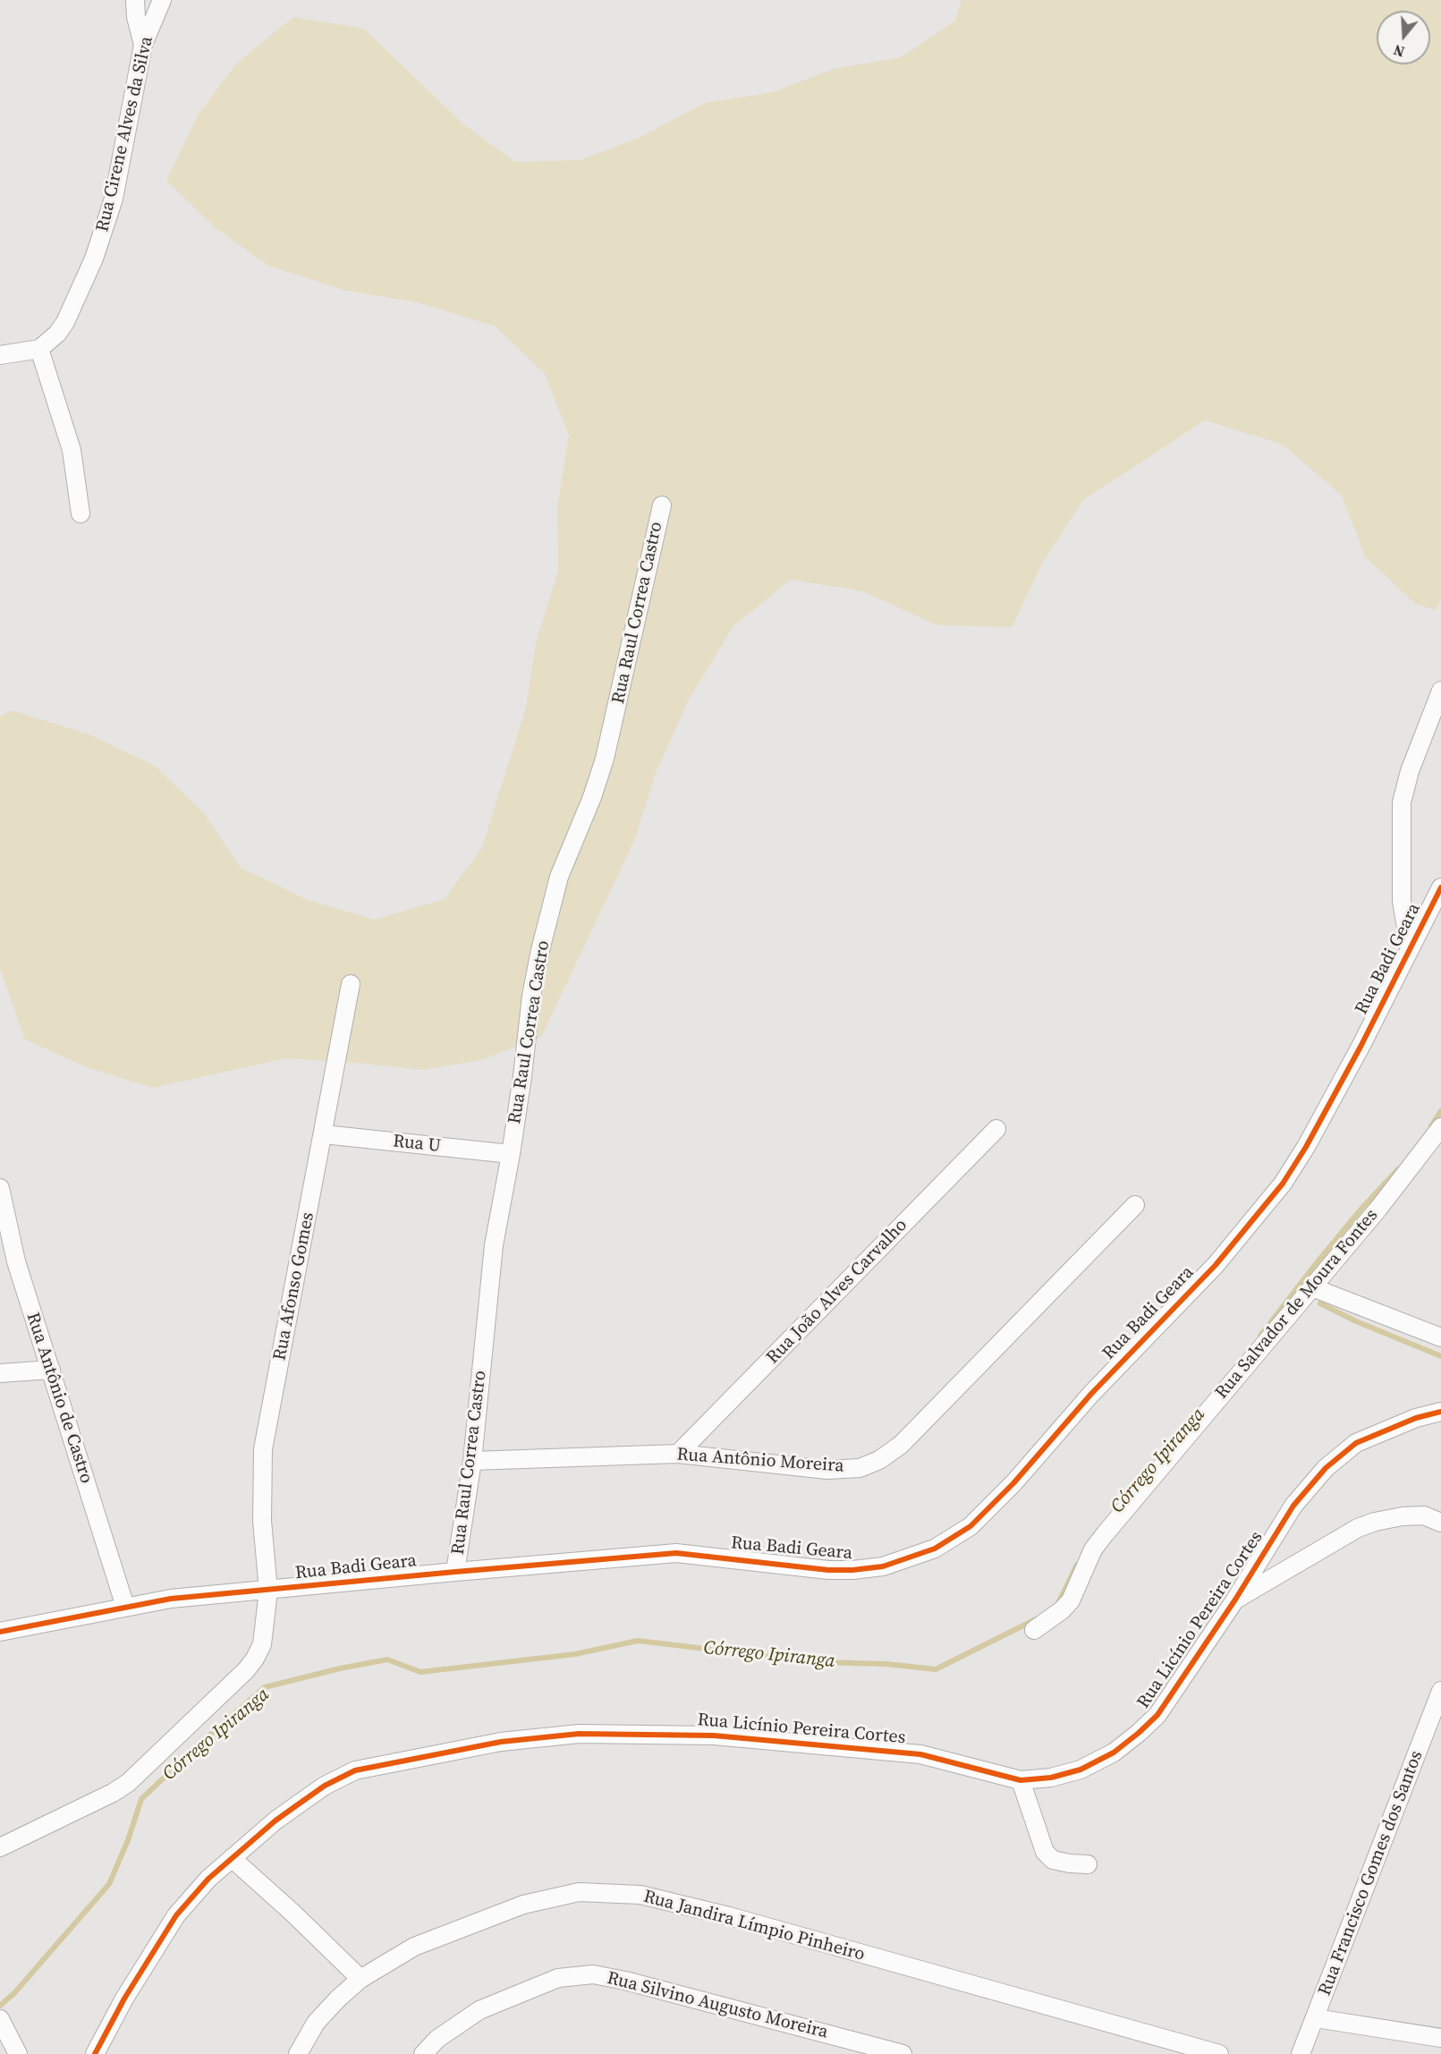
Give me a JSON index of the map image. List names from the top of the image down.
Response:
{
  "streets": {
    "street": [
      "Rua Cirene Alves da Silva",
      "Rua Raul Correa Castro",
      "Rua Badi Geara",
      "Rua U",
      "Rua Afonso Gomes",
      "Rua João Alves Carvalho",
      "Rua Salvador de Moura Fontes",
      "Rua Antônio de Castro",
      "Rua Antônio Moreira",
      "Rua Licínio Pereira Cortes",
      "Rua Francisco Gomes dos Santos",
      "Rua Jandira Límpio Pinheiro",
      "Rua Silvino Augusto Moreira"
    ]
  },
  "crossings": [
    ["Rua Raul Correa Castro", "Rua Badi Geara"],
    ["Rua Raul Correa Castro", "Rua U"],
    ["Rua Raul Correa Castro", "Rua Antônio Moreira"],
    ["Rua Badi Geara", "Rua Afonso Gomes"],
    ["Rua Badi Geara", "Rua Antônio de Castro"],
    ["Rua U", "Rua Afonso Gomes"],
    ["Rua João Alves Carvalho", "Rua Antônio Moreira"]
  ],
  "water": ["Córrego Ipiranga"],
  "north": "bottom"
}
